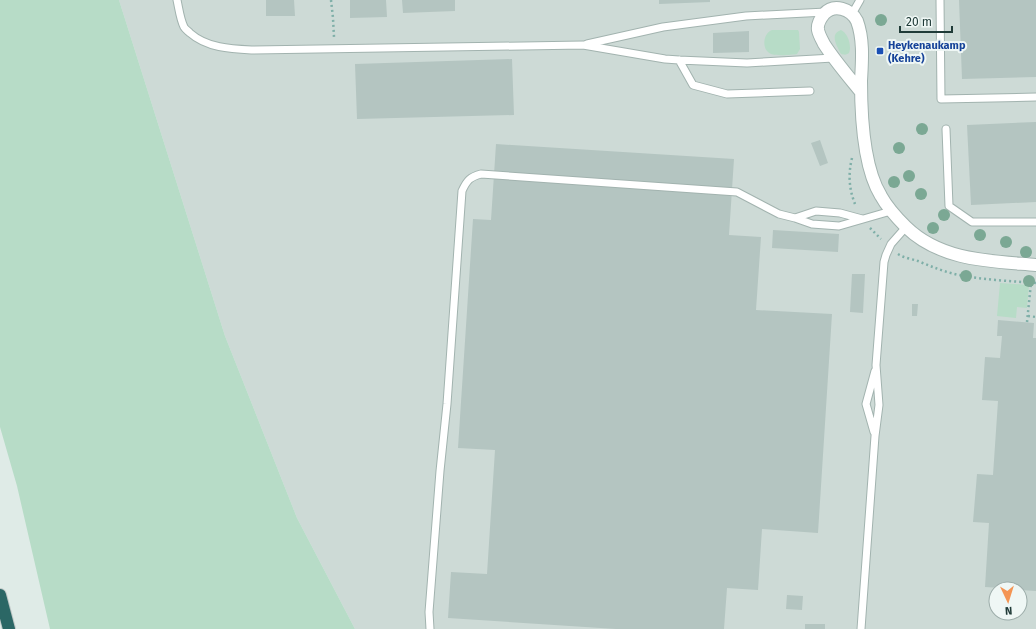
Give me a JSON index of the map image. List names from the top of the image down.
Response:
{
  "places": {
    "transit": ["Heykenaukamp (Kehre)"]
  },
  "scale_bar": "20 m",
  "north": "bottom"
}
